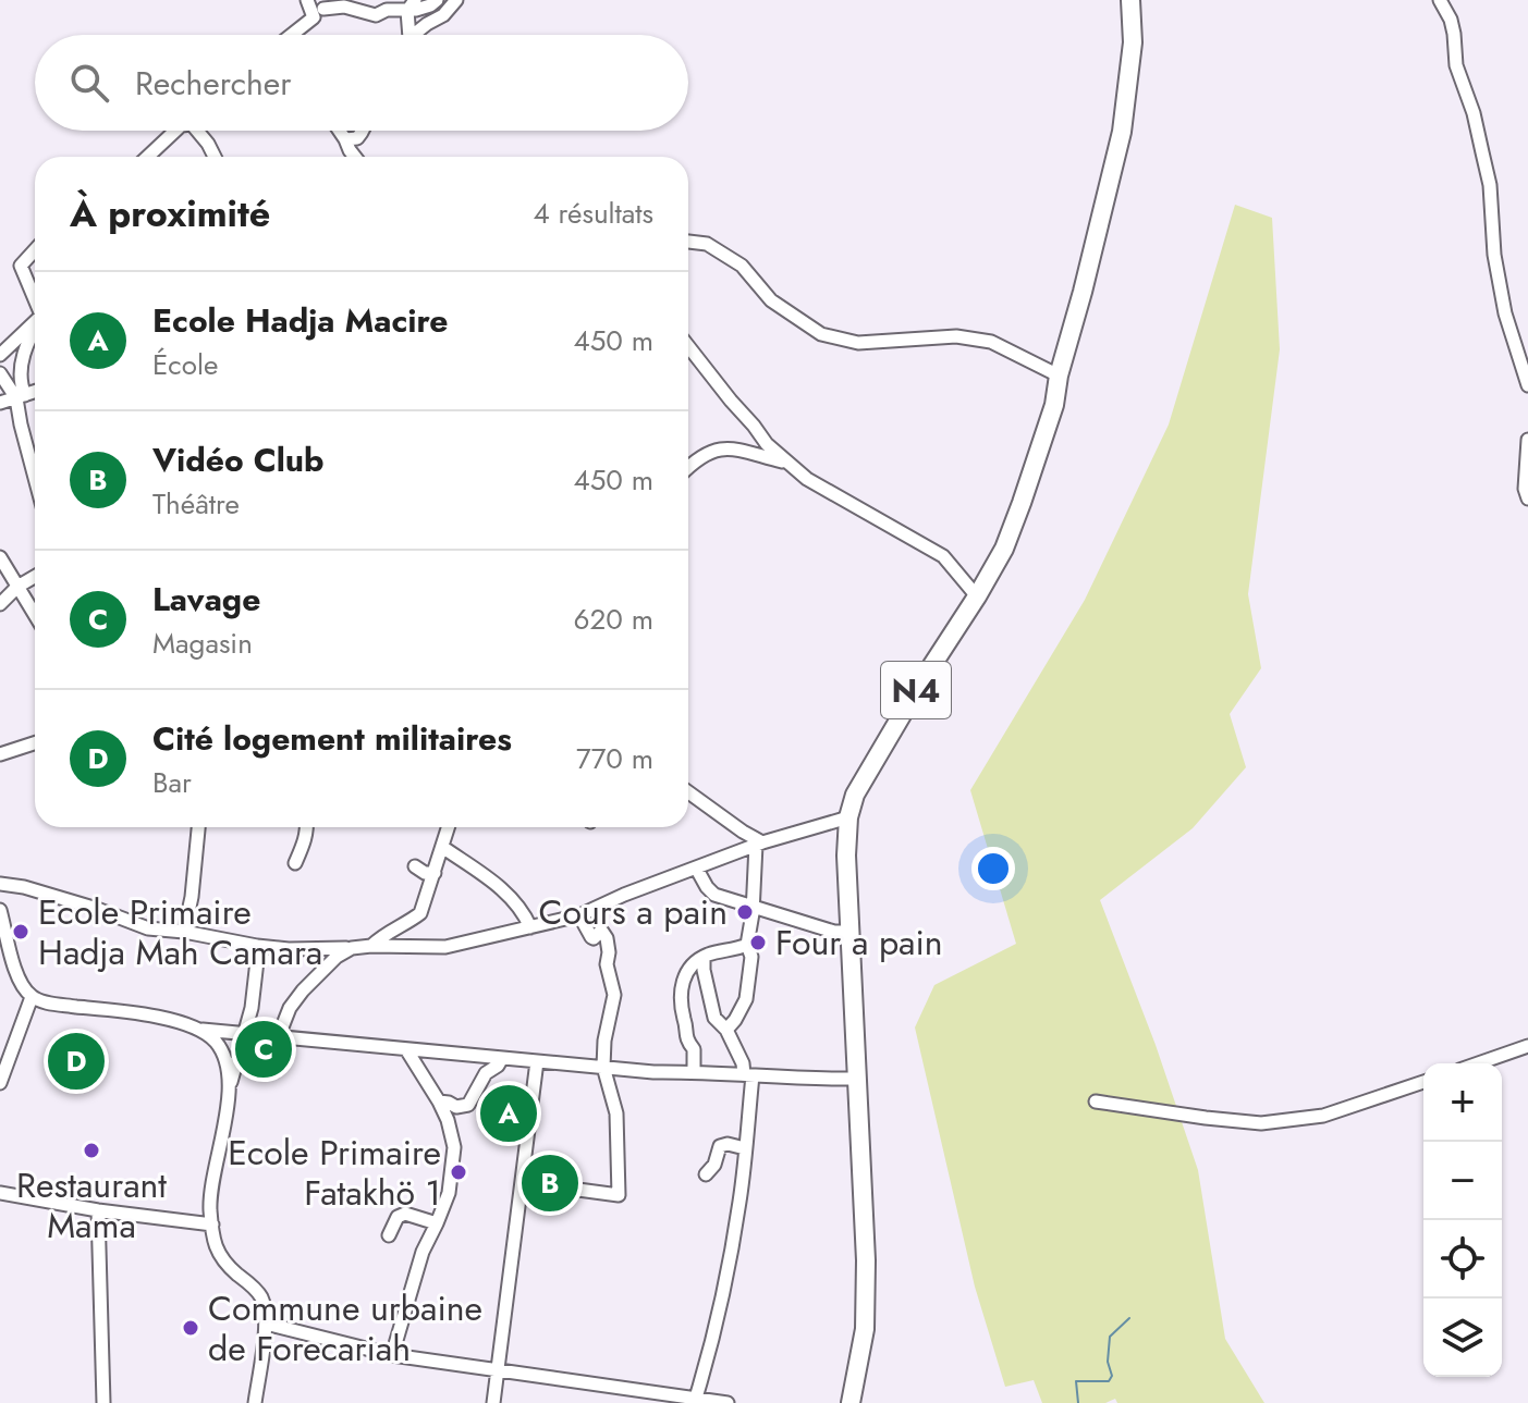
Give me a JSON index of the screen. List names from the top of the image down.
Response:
{
  "streets": {
    "highway": ["N4"]
  },
  "places": [
    "Cours a pain",
    "Ecole Primaire Hadja Mah Camara",
    "Four a pain",
    "Restaurant Mama",
    "Ecole Primaire Fatakhö 1",
    "Commune urbaine de Forecariah"
  ],
  "page": {
    "search": "Rechercher",
    "heading": ["À proximité", "4 résultats"],
    "list": [
      {
        "mark": "A",
        "name": "Ecole Hadja Macire",
        "note": "École",
        "value": "450 m"
      },
      {
        "mark": "B",
        "name": "Vidéo Club",
        "note": "Théâtre",
        "value": "450 m"
      },
      {
        "mark": "C",
        "name": "Lavage",
        "note": "Magasin",
        "value": "620 m"
      },
      {
        "mark": "D",
        "name": "Cité logement militaires",
        "note": "Bar",
        "value": "770 m"
      }
    ],
    "pins": [
      "C",
      "D",
      "A",
      "B"
    ],
    "map_buttons": ["+", "−"]
  }
}
